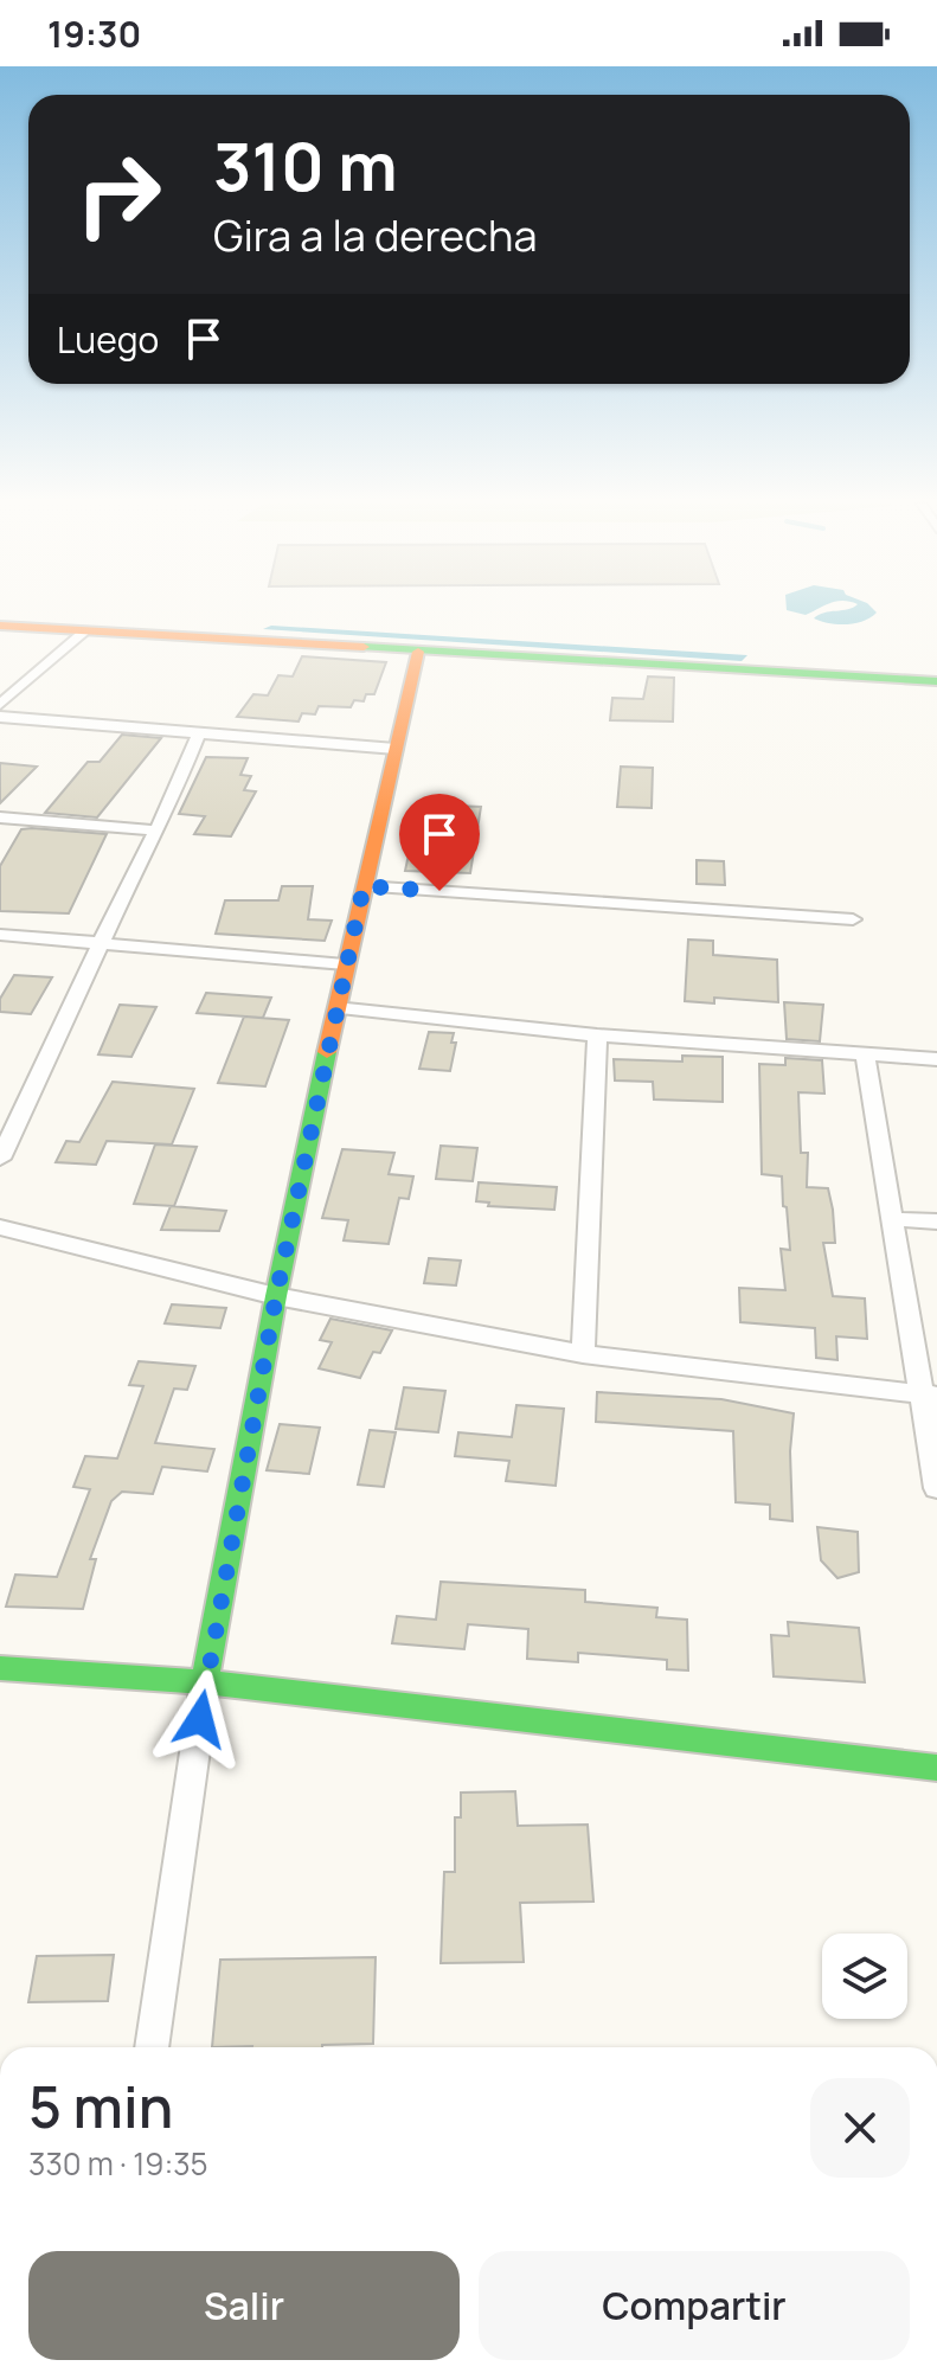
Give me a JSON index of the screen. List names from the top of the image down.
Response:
{
  "page": {
    "status": "19:30",
    "turn": ["310 m", "Gira a la derecha"],
    "then": "Luego",
    "heading": ["5 min", "330 m · 19:35"],
    "buttons": ["Salir", "Compartir"]
  }
}
